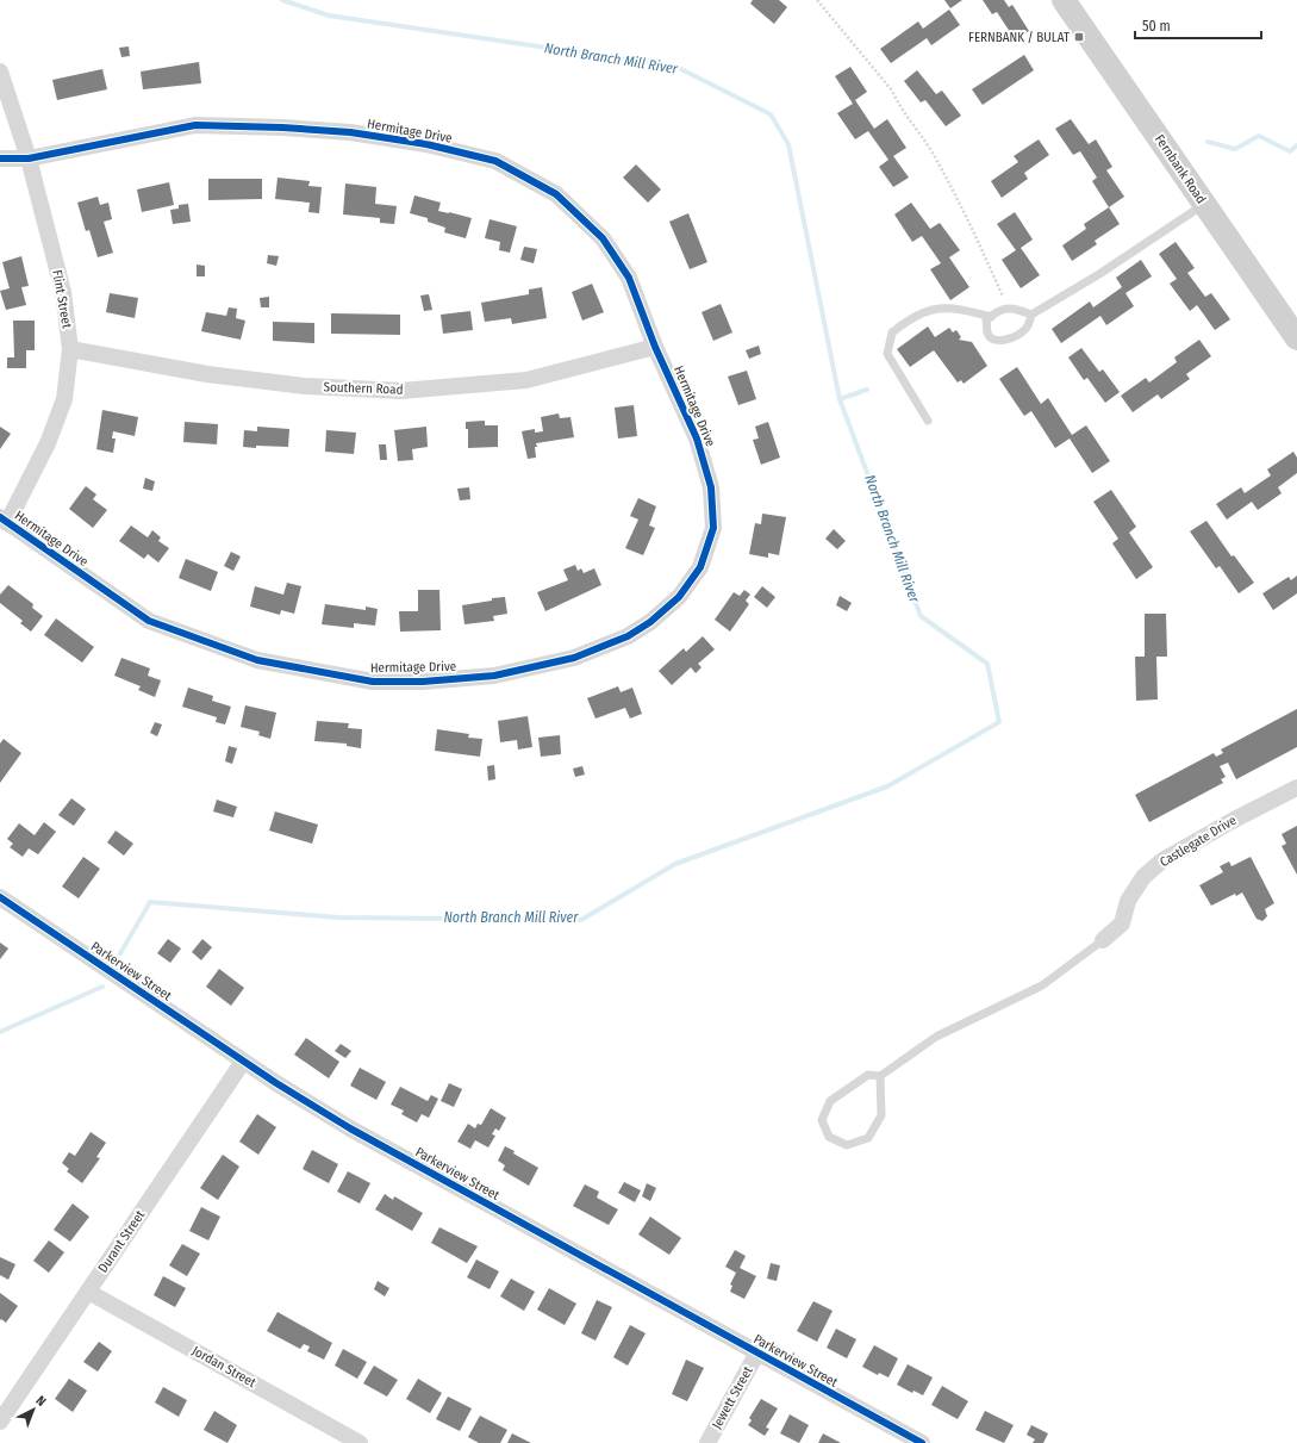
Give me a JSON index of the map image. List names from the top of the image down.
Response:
{
  "streets": {
    "main road": ["Fernbank Road"],
    "street": [
      "Hermitage Drive",
      "Flint Street",
      "Southern Road",
      "Castlegate Drive",
      "Parkerview Street",
      "Durant Street",
      "Jordan Street",
      "Jewett Street"
    ]
  },
  "crossings": [
    ["Hermitage Drive", "Flint Street"],
    ["Hermitage Drive", "Southern Road"],
    ["Flint Street", "Southern Road"],
    ["Parkerview Street", "Durant Street"],
    ["Parkerview Street", "Jewett Street"],
    ["Durant Street", "Jordan Street"]
  ],
  "water": ["North Branch Mill River"],
  "places": {
    "transit": ["FERNBANK / BULAT"]
  },
  "scale_bar": "50 m",
  "north": "top right"
}
